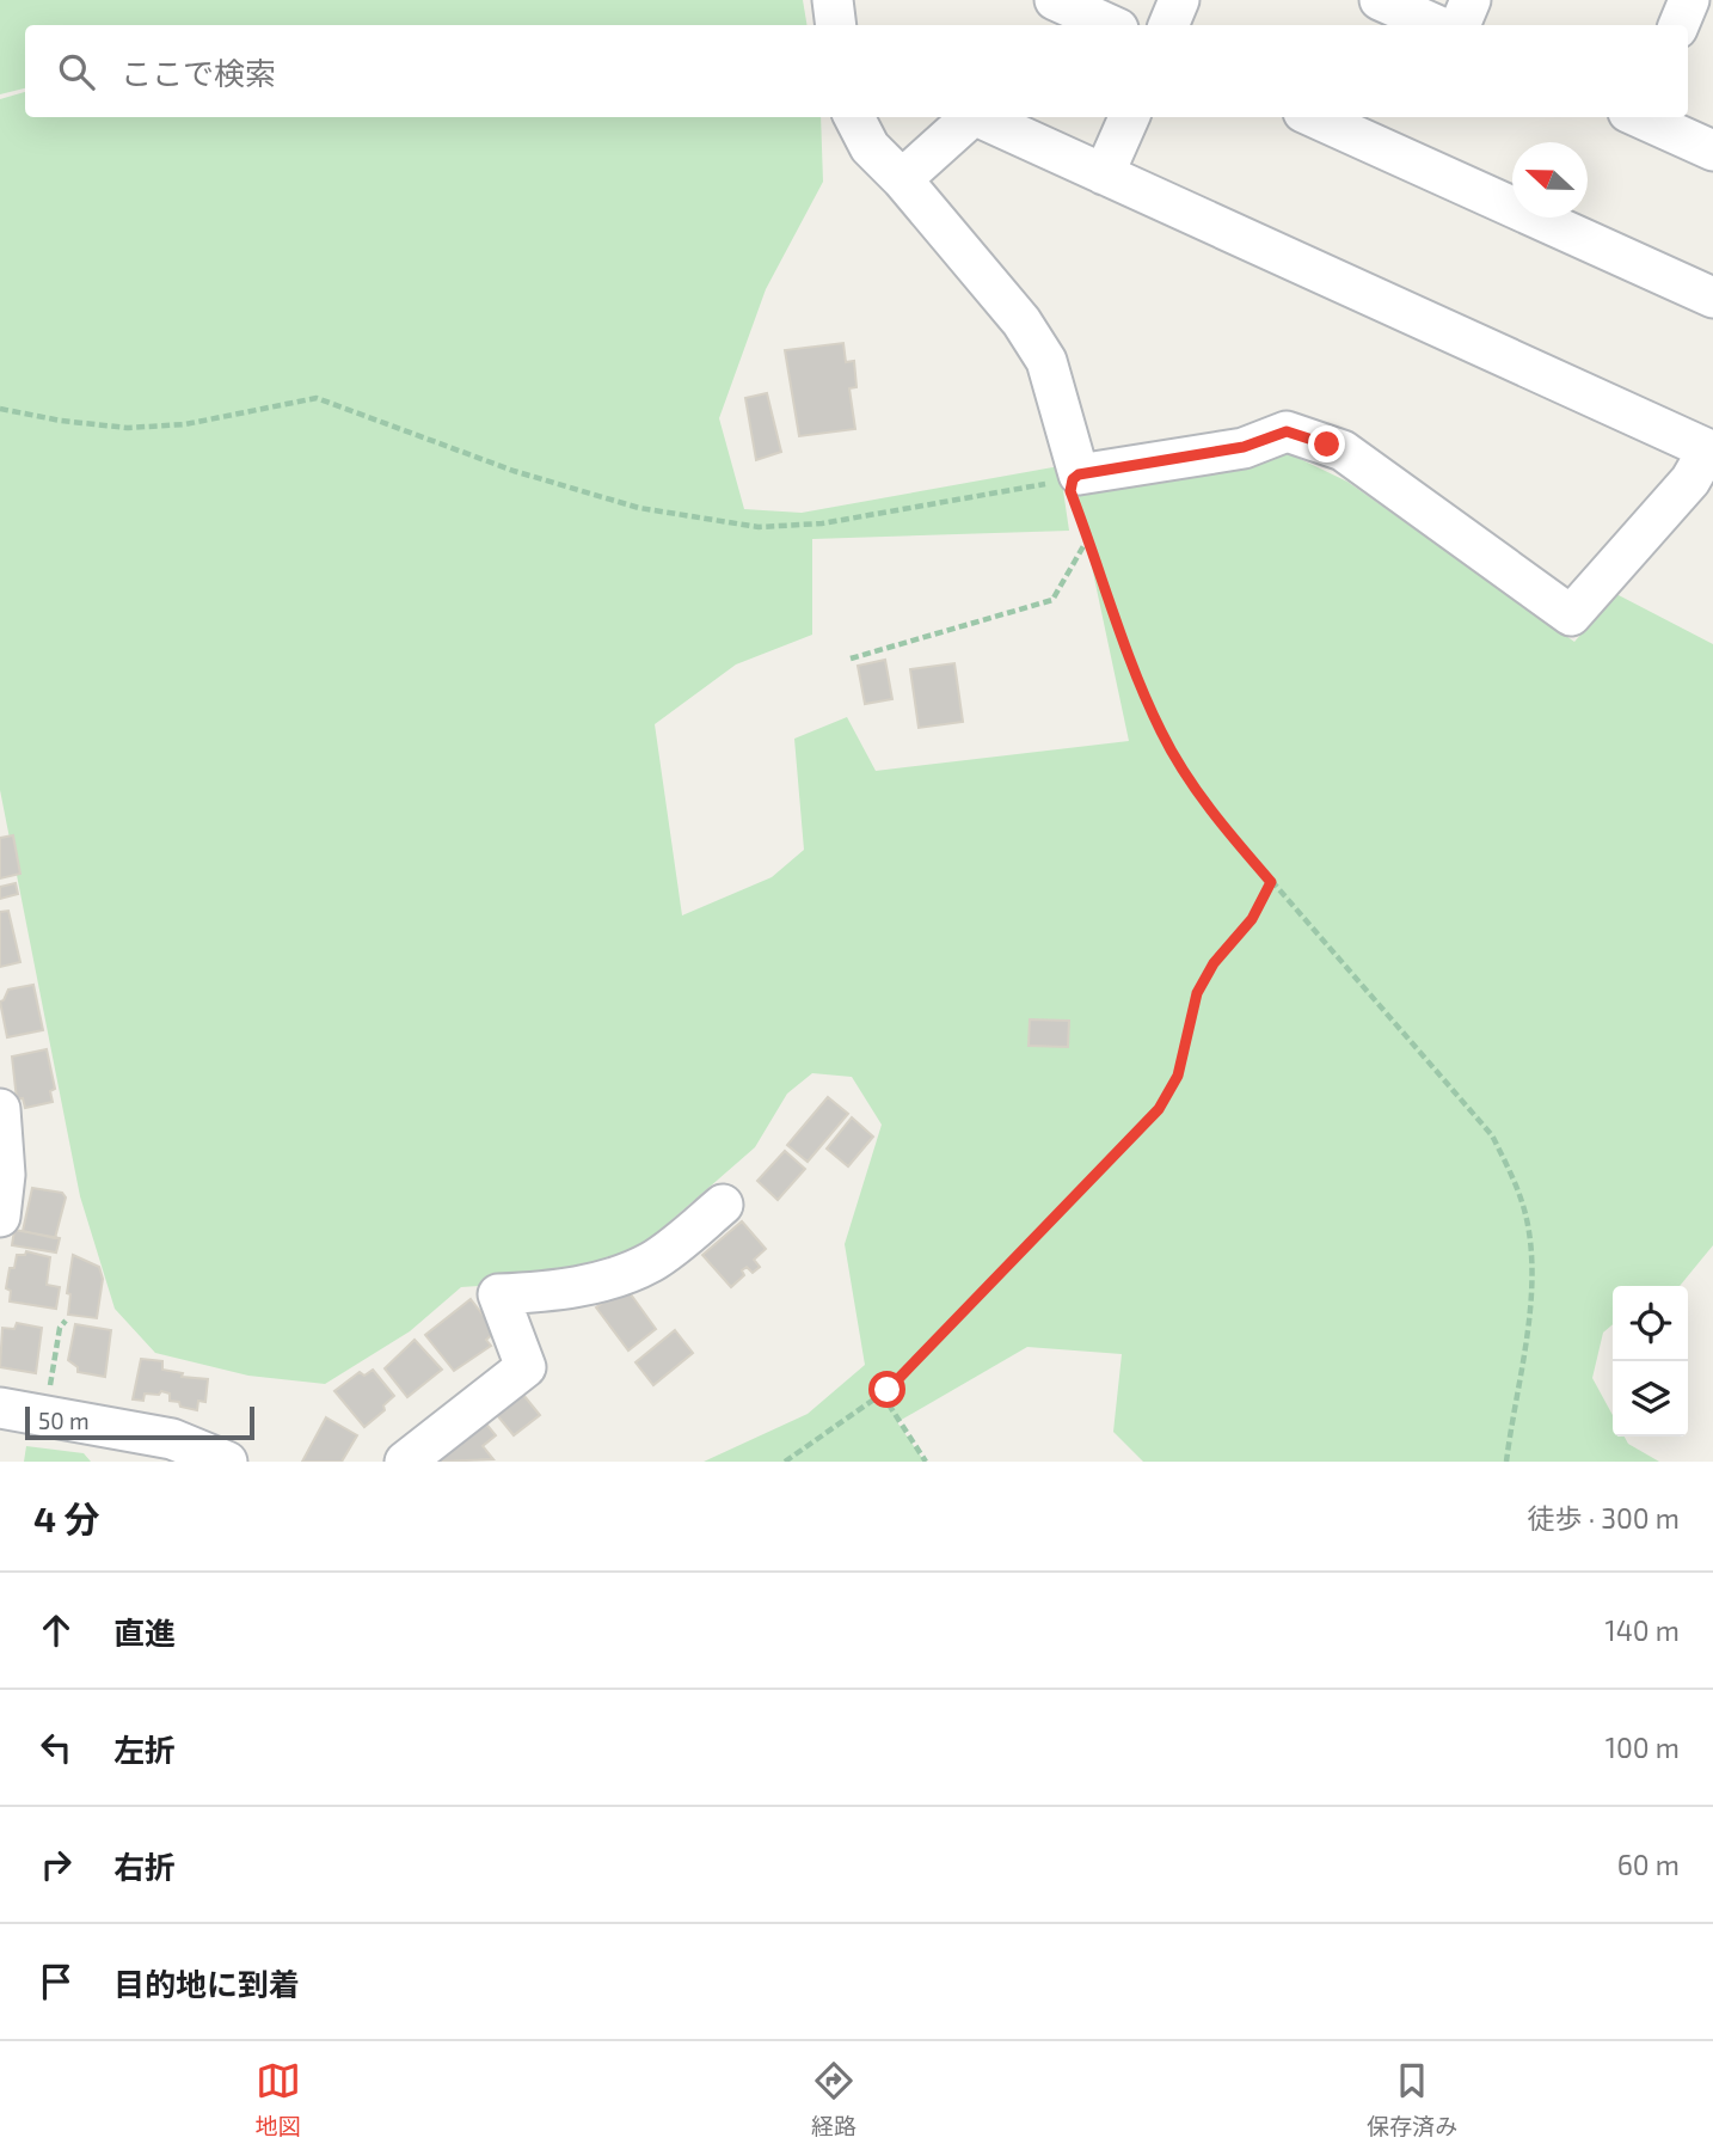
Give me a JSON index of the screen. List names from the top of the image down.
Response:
{
  "scale_bar": "50 m",
  "north": "left",
  "page": {
    "search": "ここで検索",
    "scale": "50 m",
    "heading": ["4 分", "徒歩 · 300 m"],
    "list": [
      ["直進", "140 m"],
      ["左折", "100 m"],
      ["右折", "60 m"],
      "目的地に到着"
    ],
    "nav": ["地図", "経路", "保存済み"]
  }
}
